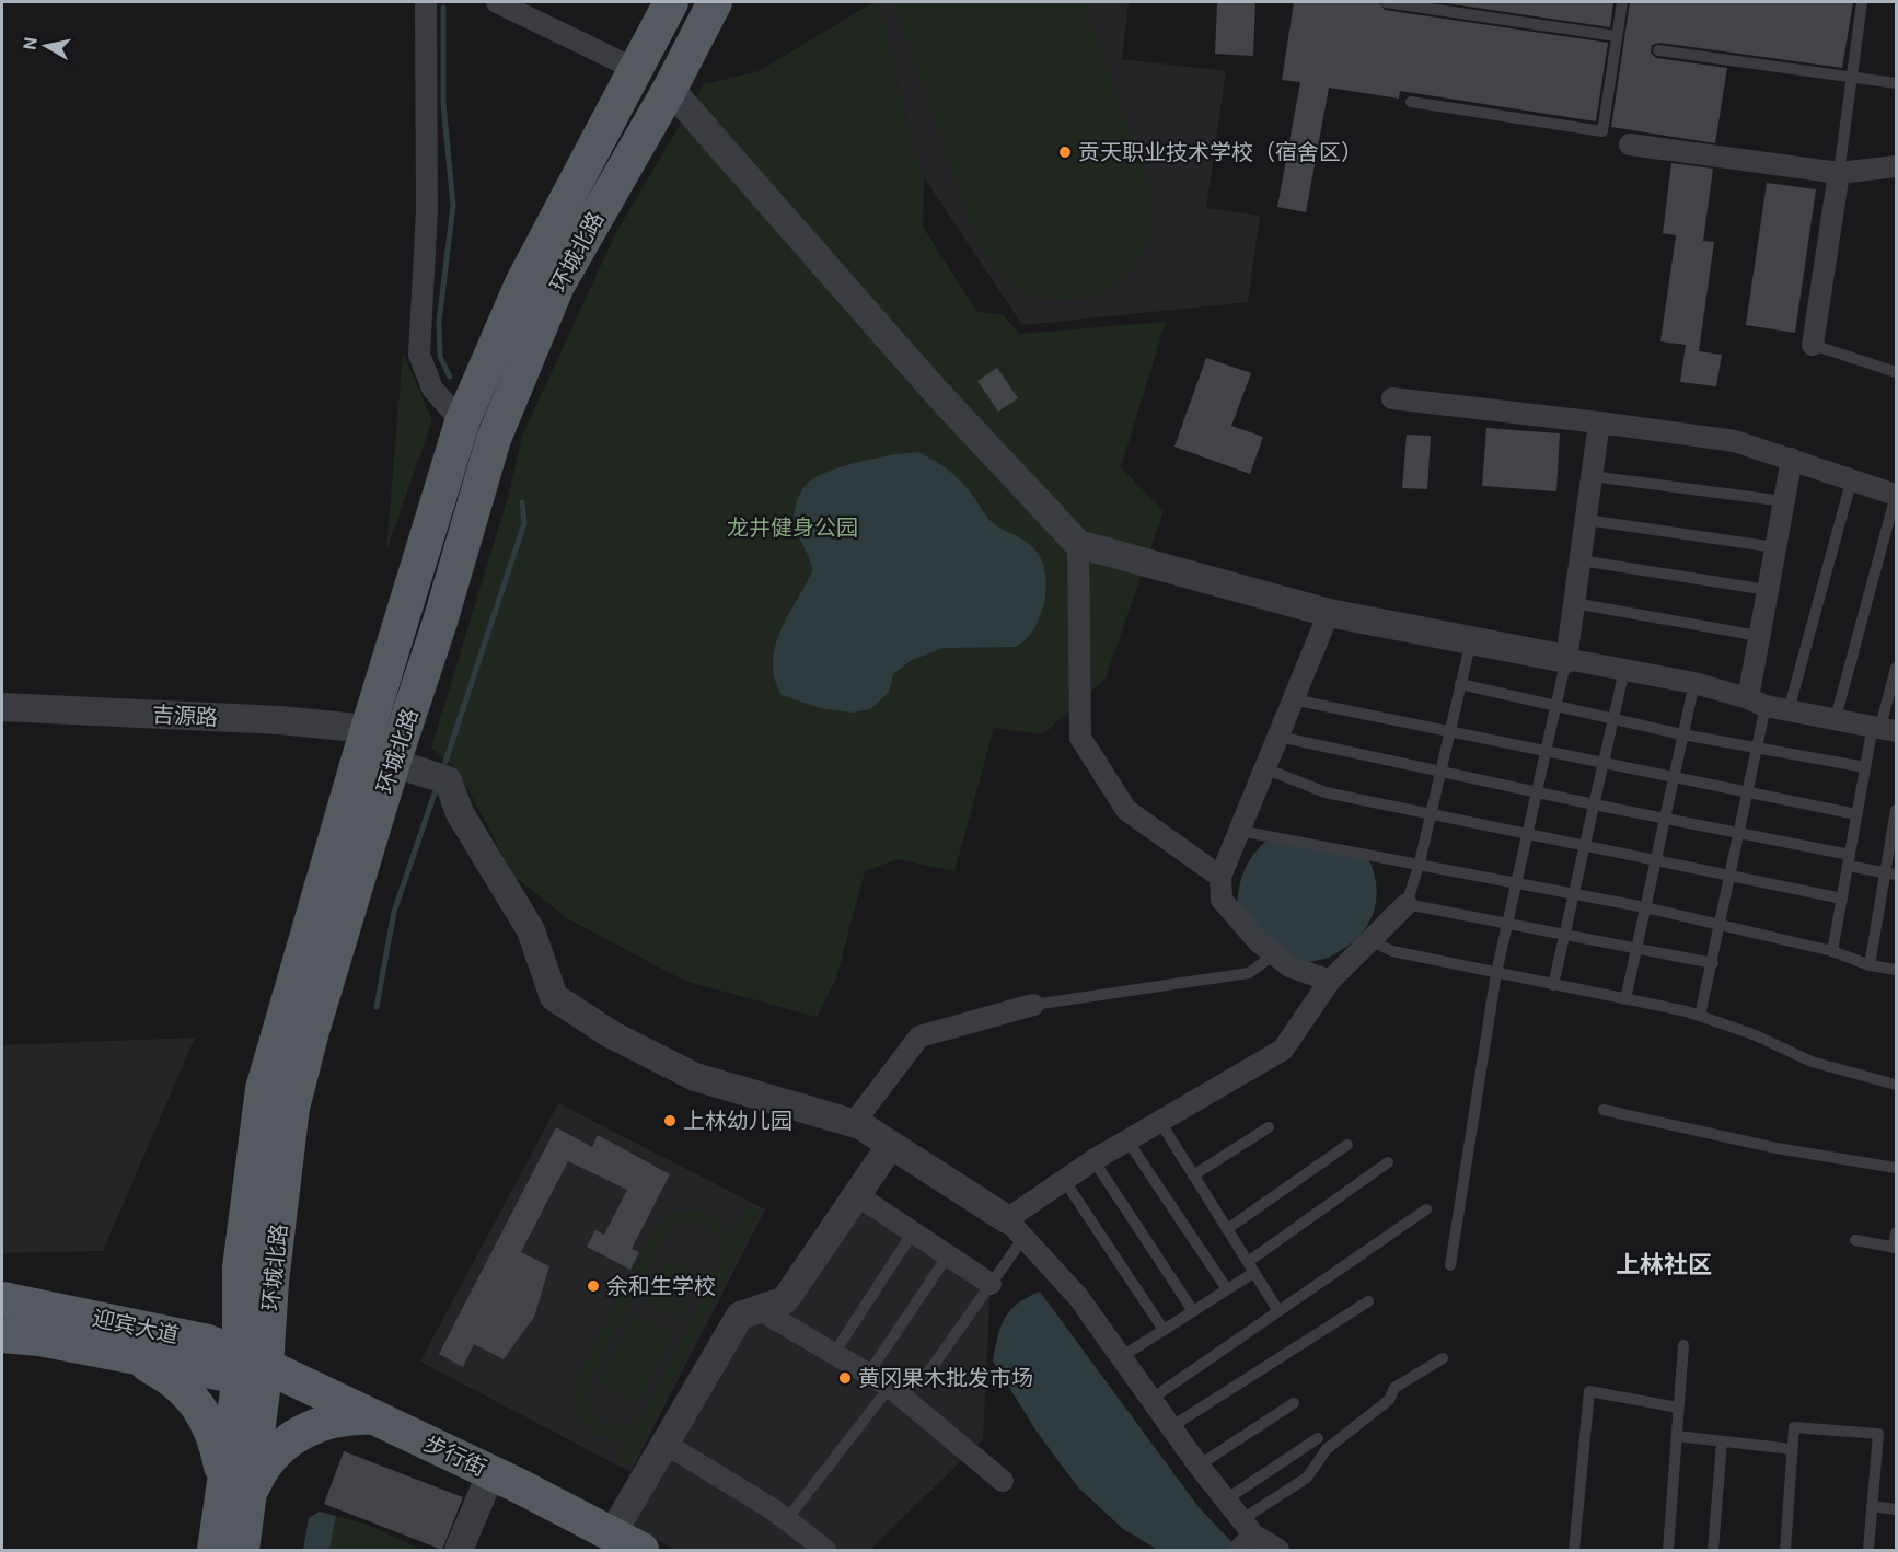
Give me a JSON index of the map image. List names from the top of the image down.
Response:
{
  "streets": {
    "main road": ["环城北路", "迎宾大道", "步行街"],
    "street": ["吉源路"]
  },
  "crossings": [
    ["环城北路", "吉源路"],
    ["环城北路", "迎宾大道"],
    ["环城北路", "步行街"],
    ["迎宾大道", "步行街"]
  ],
  "districts": ["上林社区"],
  "parks": ["龙井健身公园"],
  "places": [
    "贡天职业技术学校（宿舍区）",
    "上林幼儿园",
    "余和生学校",
    "黄冈果木批发市场"
  ],
  "north": "left"
}
